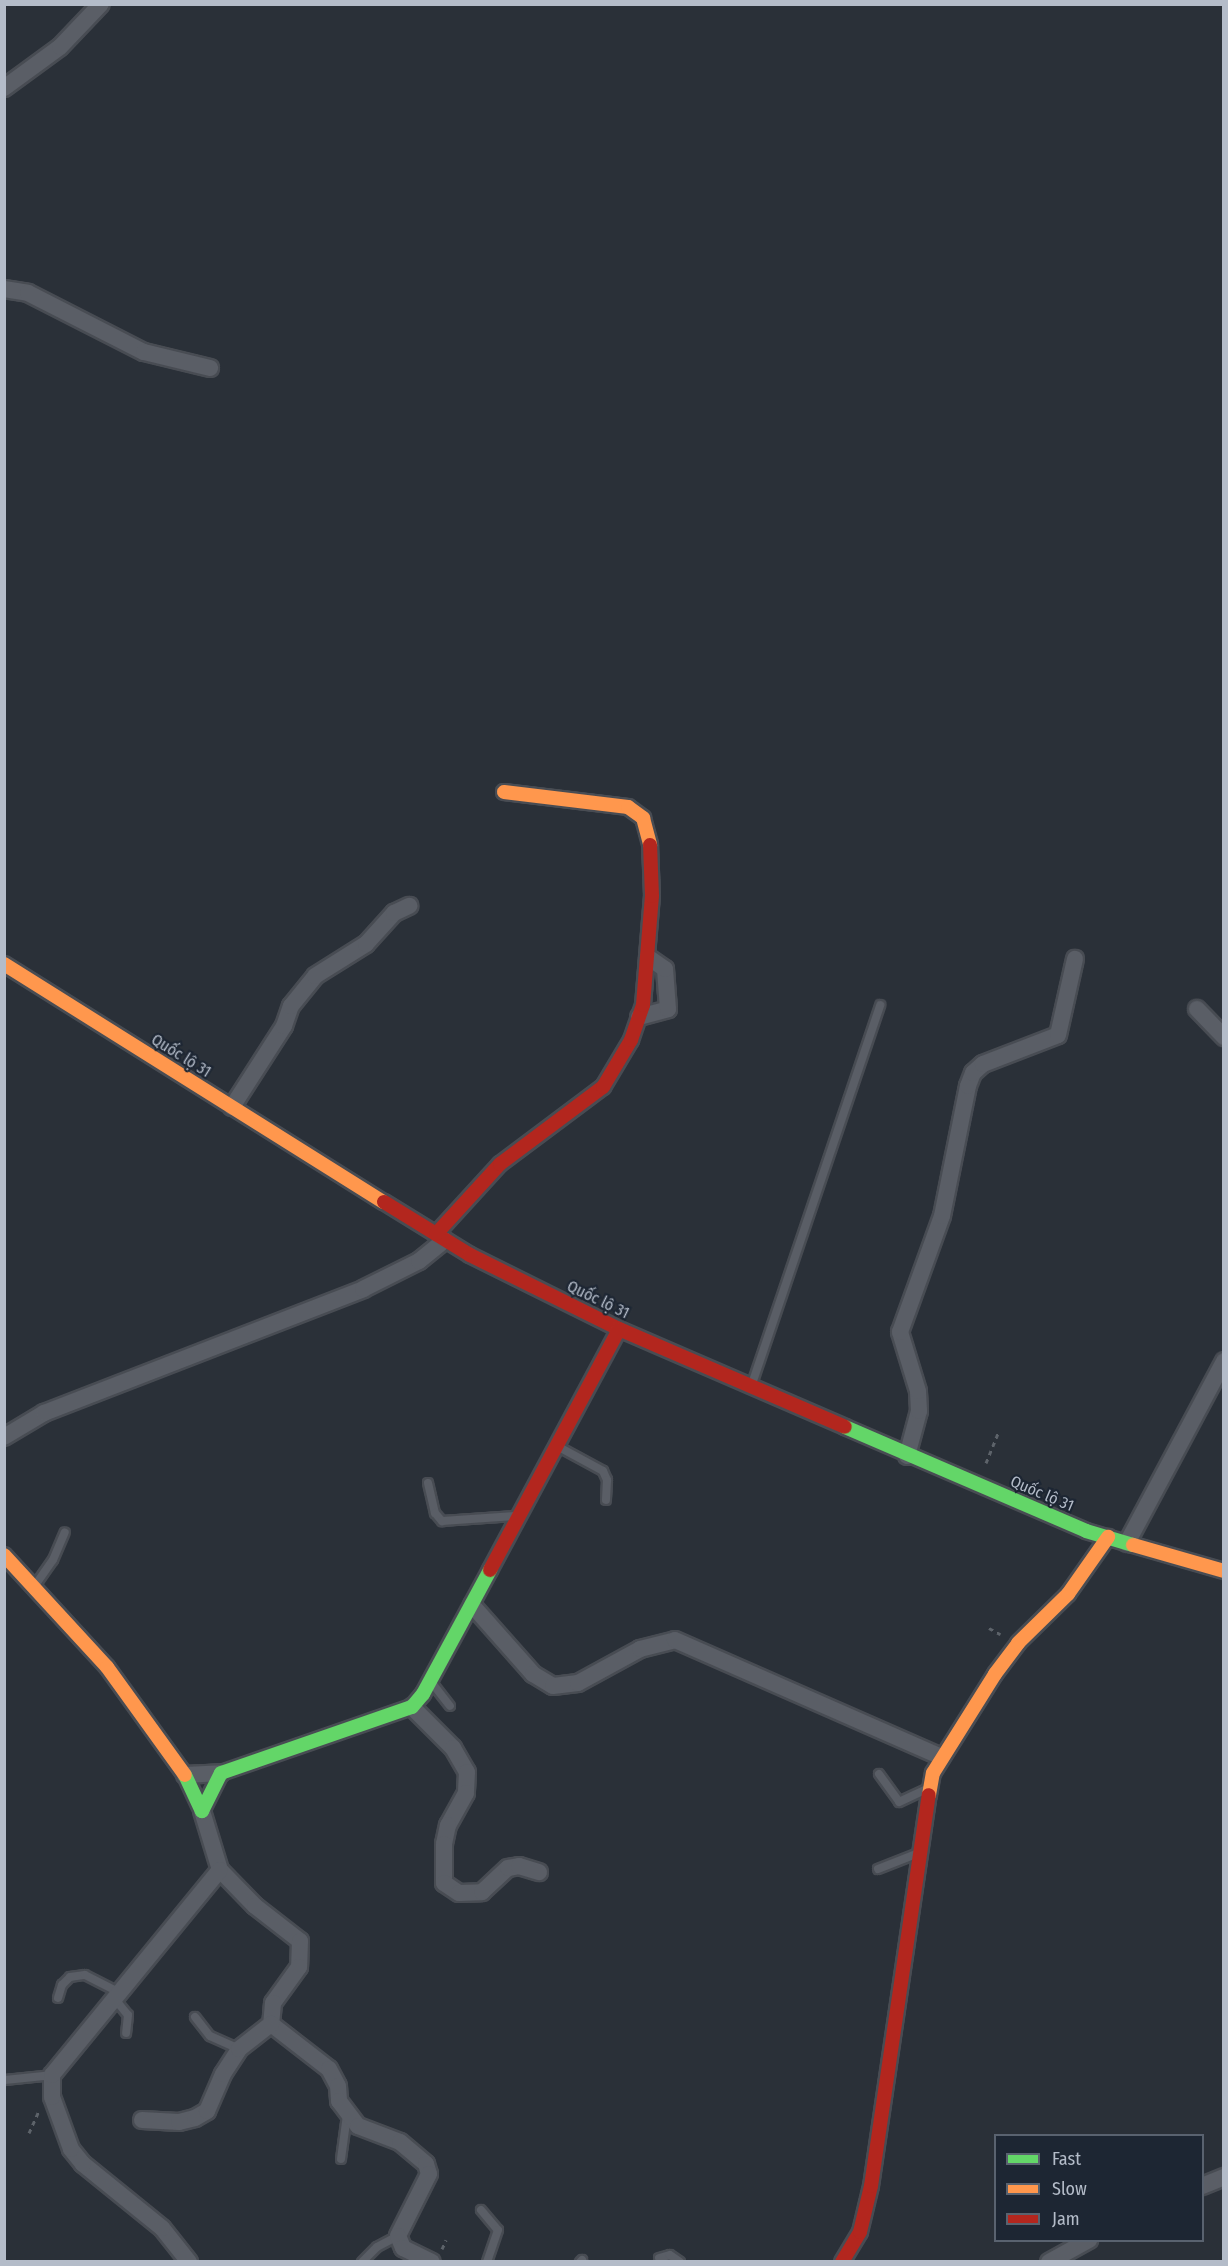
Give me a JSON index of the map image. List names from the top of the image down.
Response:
{
  "streets": {
    "main road": ["Quốc lộ 31"]
  },
  "legend": ["Fast", "Slow", "Jam"]
}
